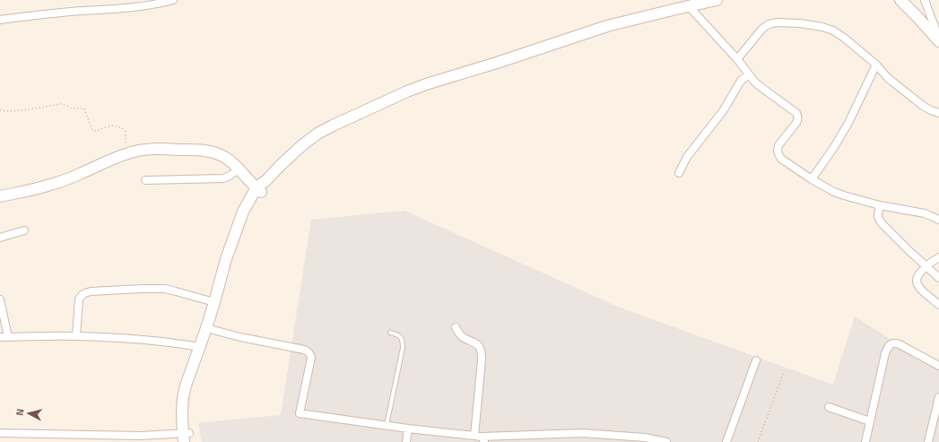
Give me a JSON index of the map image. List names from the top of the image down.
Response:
{
  "north": "left"
}
